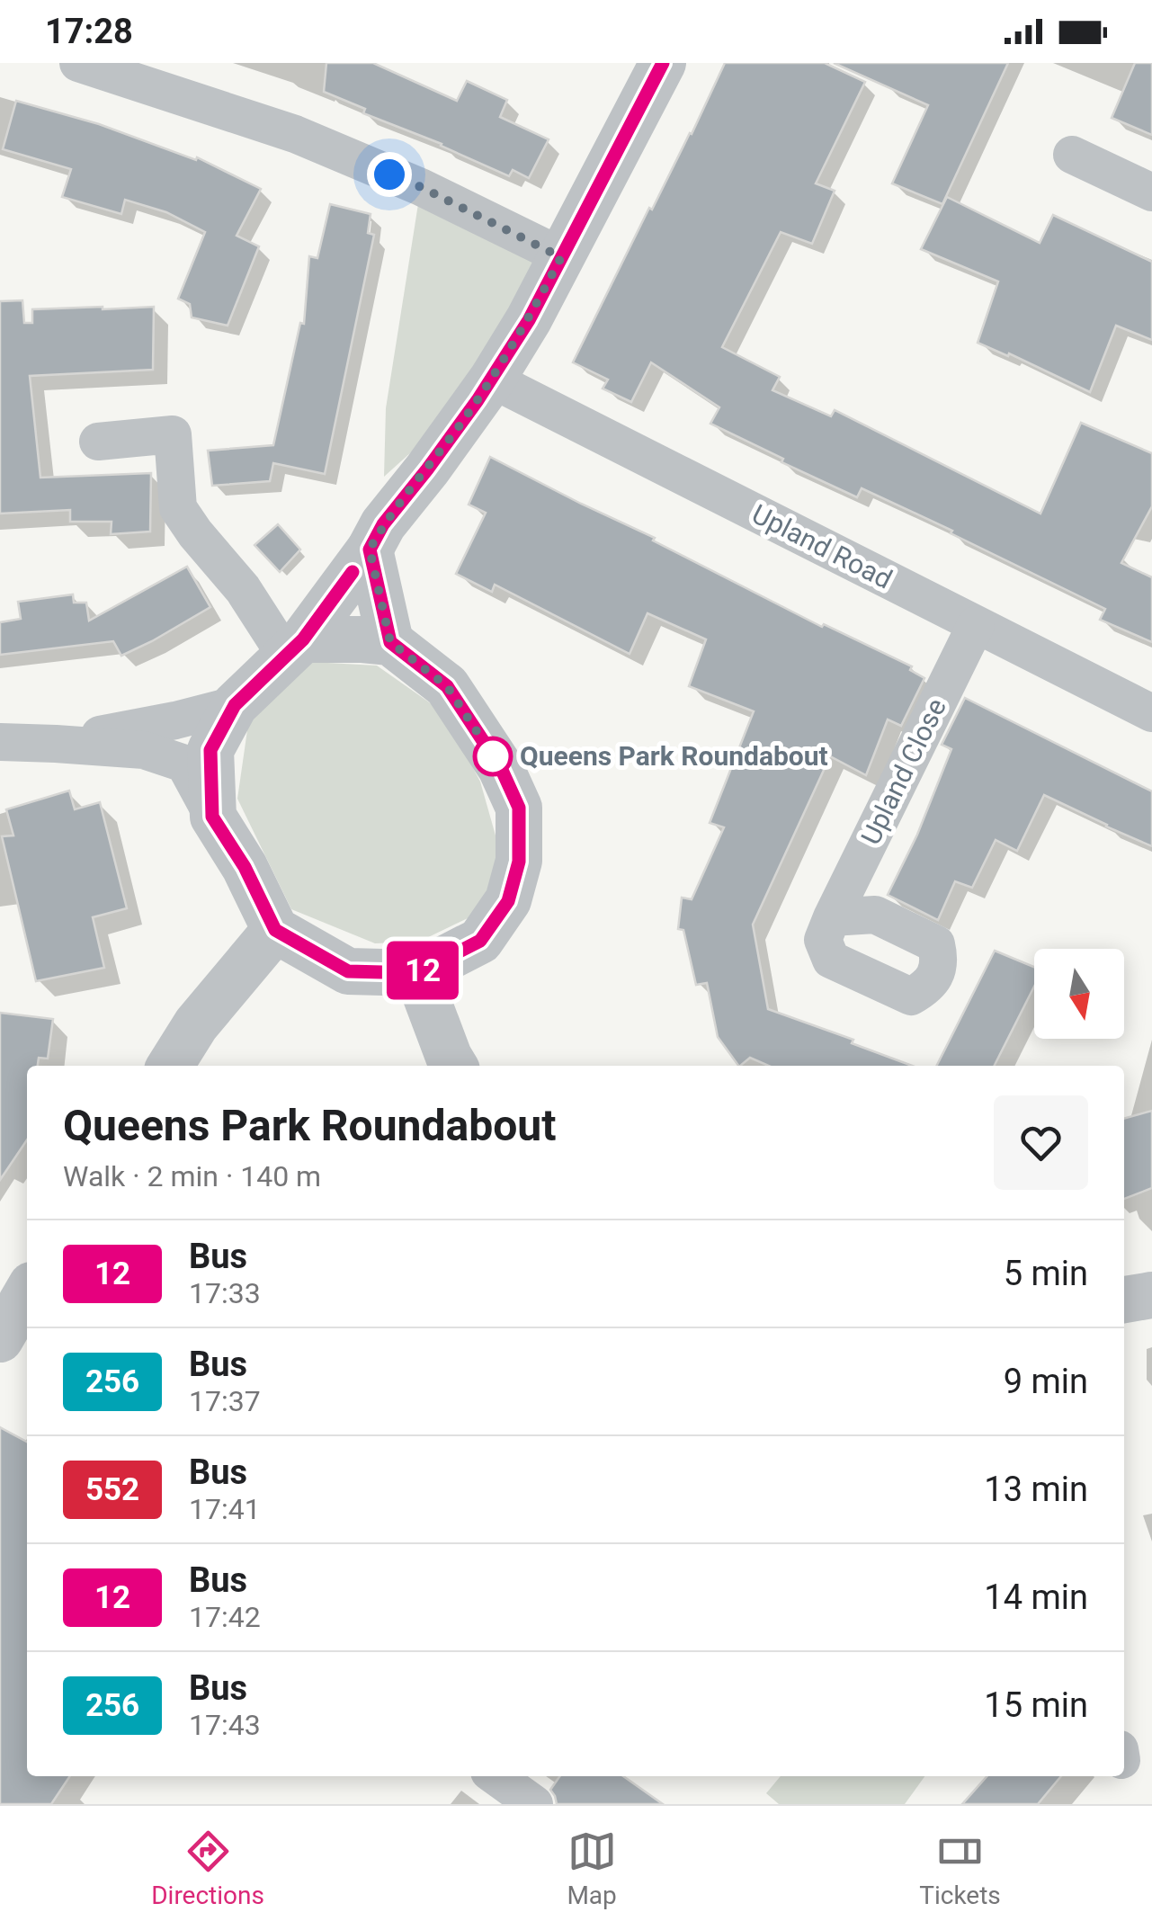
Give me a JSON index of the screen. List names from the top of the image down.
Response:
{
  "streets": {
    "street": ["Upland Road", "Upland Close"]
  },
  "crossings": [
    ["Upland Road", "Upland Close"]
  ],
  "places": ["Queens Park Roundabout"],
  "lines": ["bus line 12"],
  "north": "bottom",
  "page": {
    "status": "17:28",
    "on_map": "12",
    "heading": ["Queens Park Roundabout", "Walk · 2 min · 140 m"],
    "list": [
      {
        "mark": "12",
        "name": "Bus",
        "note": "17:33",
        "value": "5 min"
      },
      {
        "mark": "256",
        "name": "Bus",
        "note": "17:37",
        "value": "9 min"
      },
      {
        "mark": "552",
        "name": "Bus",
        "note": "17:41",
        "value": "13 min"
      },
      {
        "mark": "12",
        "name": "Bus",
        "note": "17:42",
        "value": "14 min"
      },
      {
        "mark": "256",
        "name": "Bus",
        "note": "17:43",
        "value": "15 min"
      }
    ],
    "tabs": ["Directions", "Map", "Tickets"]
  }
}
